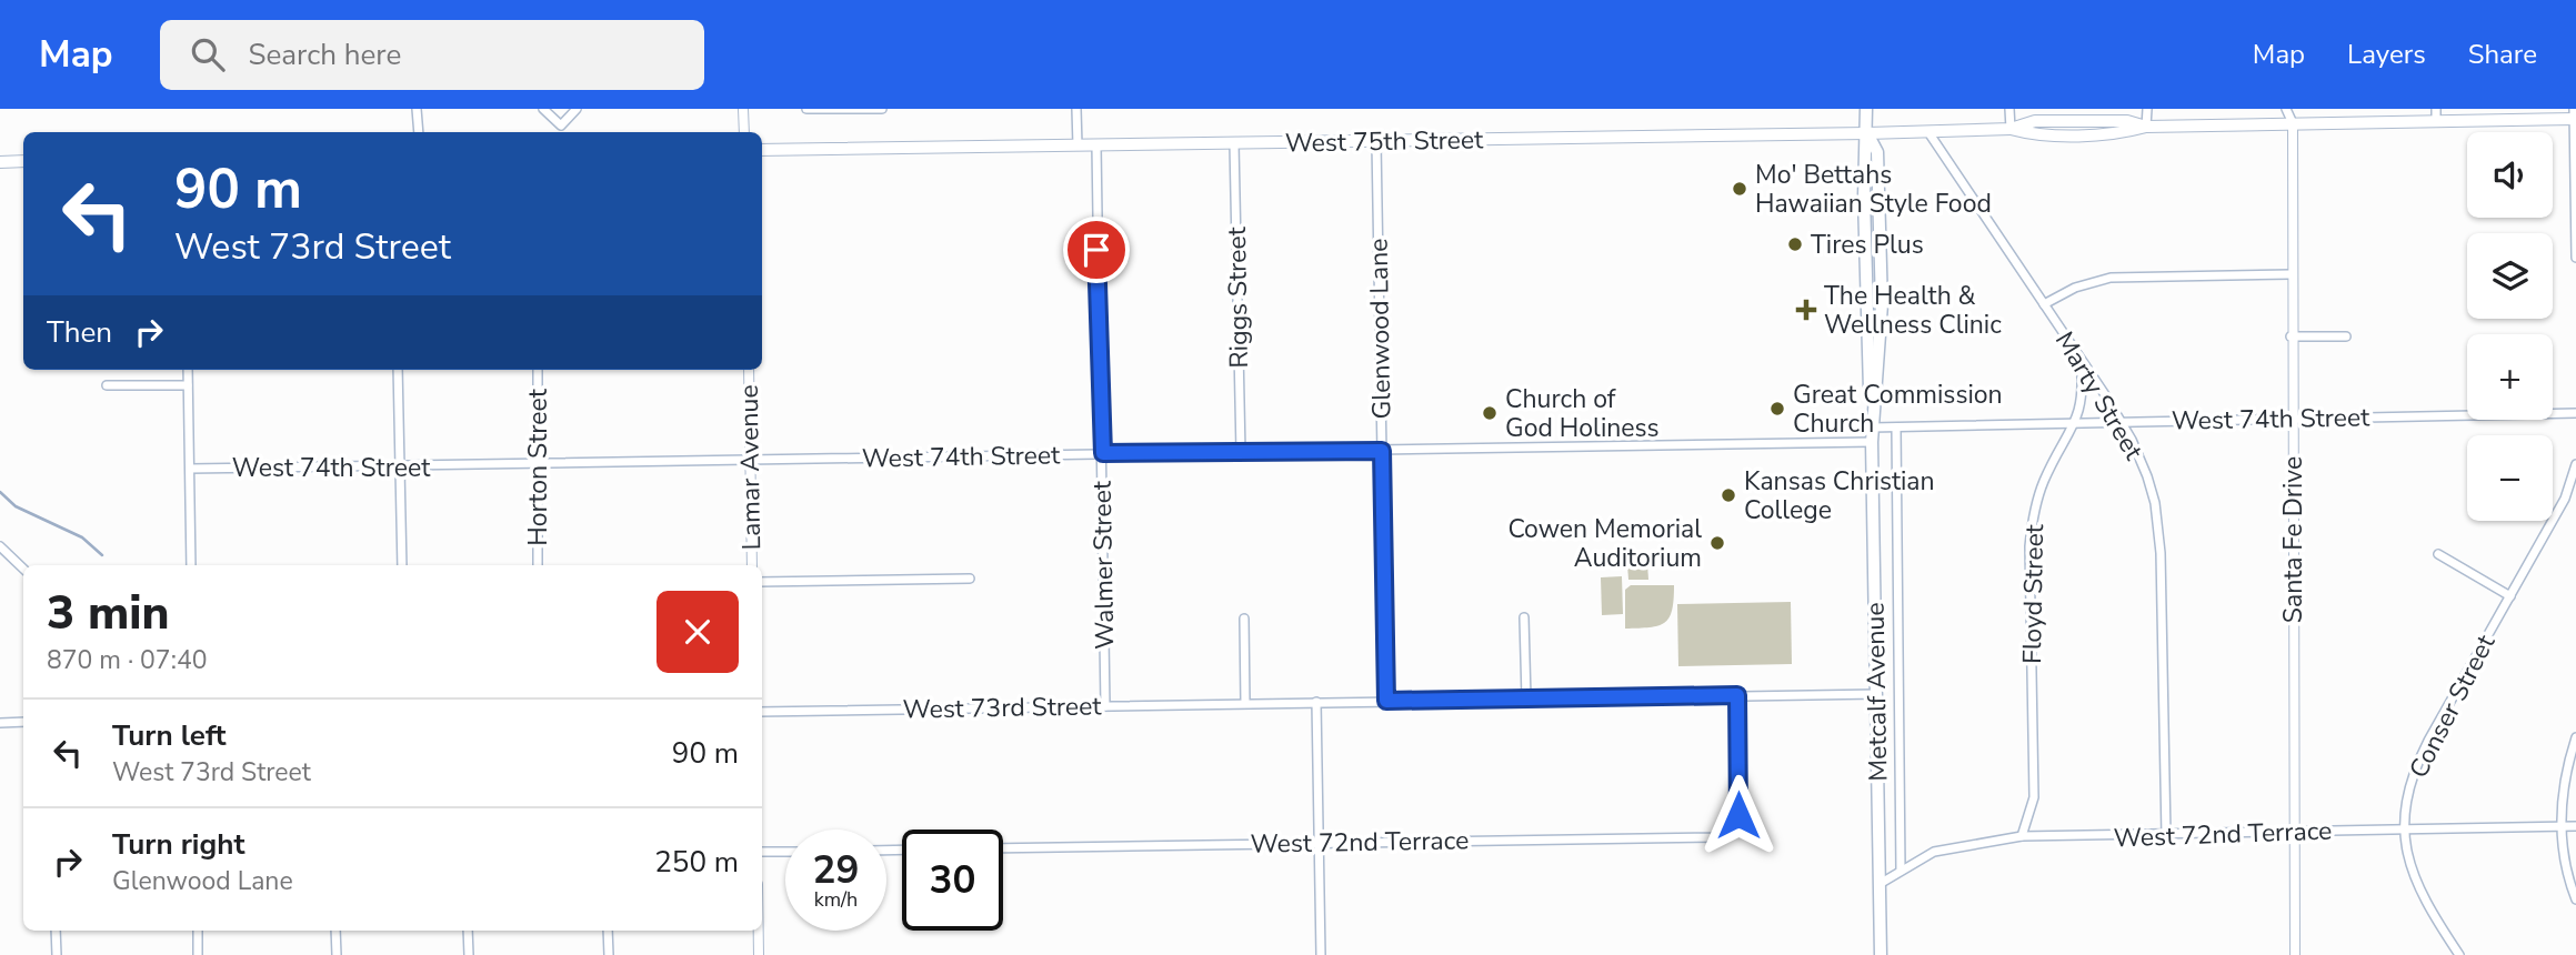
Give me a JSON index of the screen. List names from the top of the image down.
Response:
{
  "streets": {
    "main road": ["West 75th Street", "Metcalf Avenue"],
    "street": [
      "Riggs Street",
      "Glenwood Lane",
      "Marty Street",
      "West 74th Street",
      "Horton Street",
      "Lamar Avenue",
      "Santa Fe Drive",
      "Walmer Street",
      "Floyd Street",
      "Conser Street",
      "West 73rd Street",
      "West 72nd Terrace"
    ]
  },
  "crossings": [
    ["West 75th Street", "Riggs Street"],
    ["West 75th Street", "Glenwood Lane"],
    ["West 75th Street", "Marty Street"],
    ["West 75th Street", "Santa Fe Drive"],
    ["West 75th Street", "Walmer Street"],
    ["West 75th Street", "Metcalf Avenue"],
    ["Riggs Street", "West 74th Street"],
    ["Glenwood Lane", "West 74th Street"],
    ["Glenwood Lane", "West 73rd Street"],
    ["Marty Street", "West 74th Street"],
    ["Marty Street", "Floyd Street"],
    ["Marty Street", "West 72nd Terrace"],
    ["West 74th Street", "Horton Street"],
    ["West 74th Street", "Lamar Avenue"],
    ["West 74th Street", "Santa Fe Drive"],
    ["West 74th Street", "Walmer Street"],
    ["West 74th Street", "Floyd Street"],
    ["West 74th Street", "Metcalf Avenue"],
    ["Santa Fe Drive", "West 72nd Terrace"],
    ["Walmer Street", "West 73rd Street"],
    ["Floyd Street", "West 72nd Terrace"],
    ["Metcalf Avenue", "West 73rd Street"],
    ["Metcalf Avenue", "West 72nd Terrace"],
    ["Conser Street", "West 72nd Terrace"],
    ["West 73rd Street", "West 72nd Terrace"]
  ],
  "places": {
    "other": [
      "Mo' Bettahs Hawaiian Style Food",
      "Tires Plus",
      "Great Commission Church",
      "Church of God Holiness",
      "Kansas Christian College",
      "Cowen Memorial Auditorium"
    ],
    "health": ["The Health & Wellness Clinic"]
  },
  "page": {
    "header": "Map",
    "search": "Search here",
    "nav": ["Map", "Layers", "Share"],
    "map_buttons": ["+", "−"],
    "turn": ["90 m", "West 73rd Street"],
    "then": "Then",
    "heading": ["3 min", "870 m · 07:40"],
    "list": [
      {
        "name": "Turn left",
        "note": "West 73rd Street",
        "value": "90 m"
      },
      {
        "name": "Turn right",
        "note": "Glenwood Lane",
        "value": "250 m"
      }
    ],
    "speed": "29 km/h",
    "limit": "30"
  }
}
